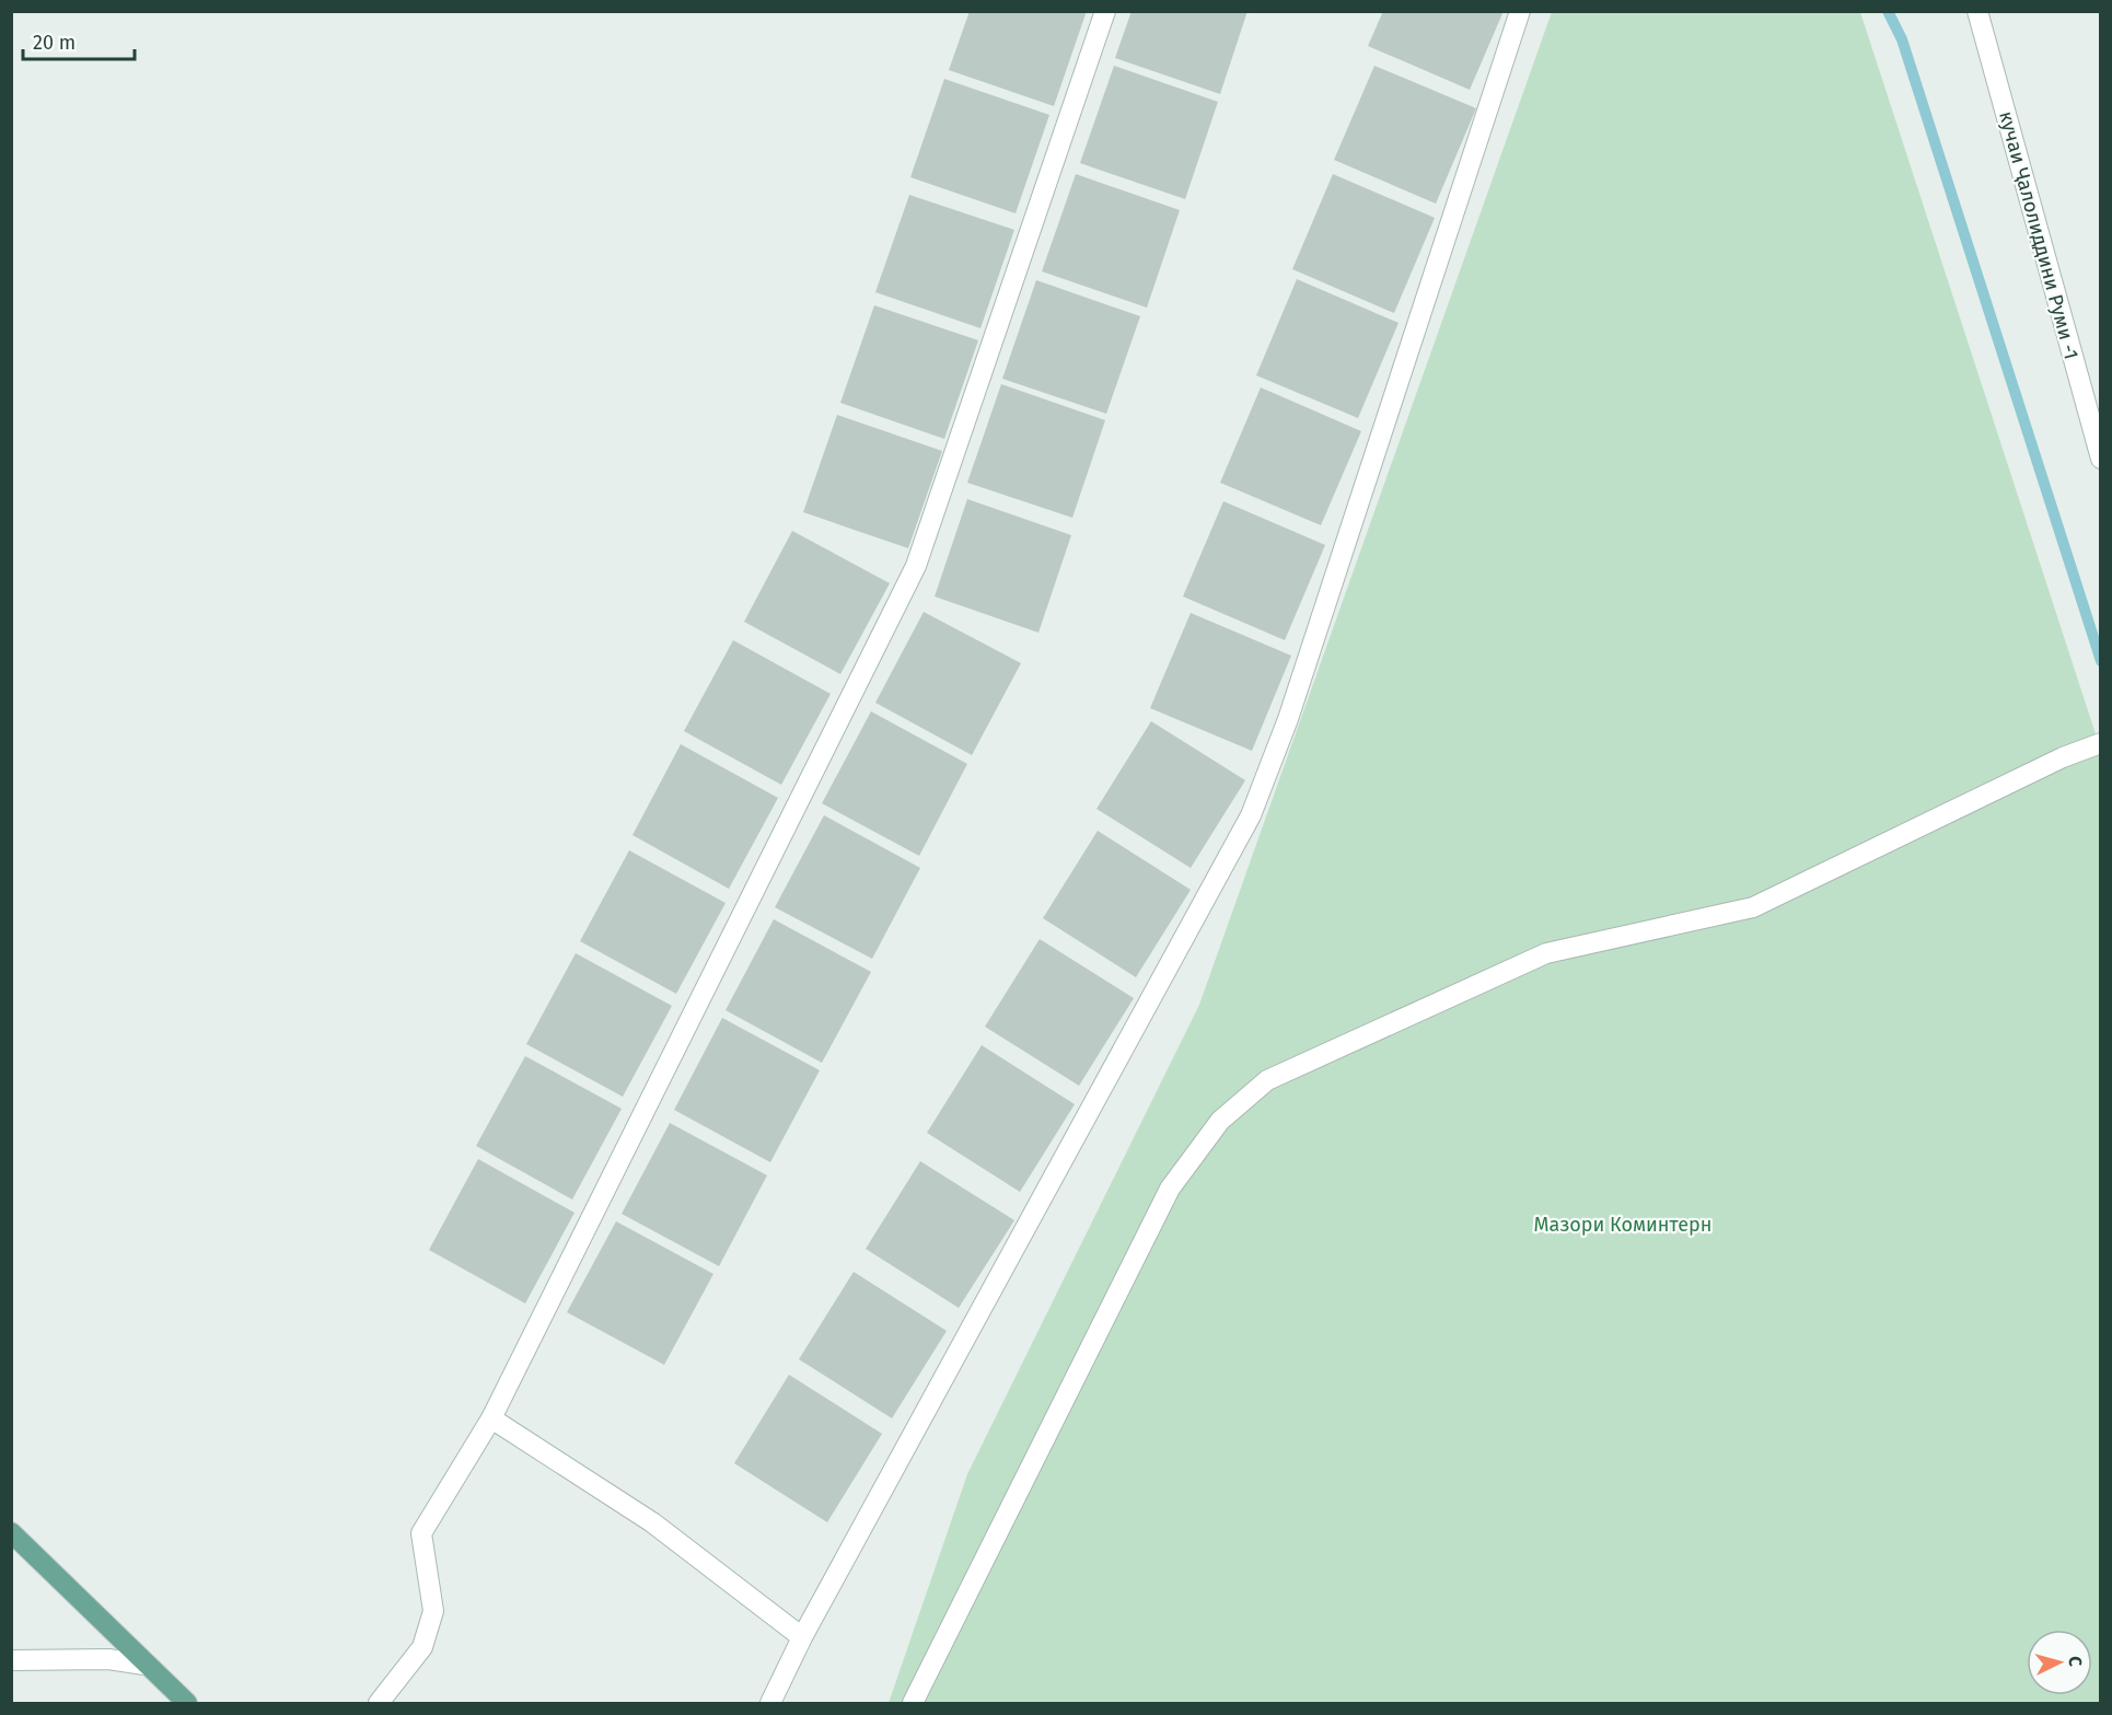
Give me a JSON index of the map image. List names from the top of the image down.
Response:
{
  "streets": {
    "street": ["кучаи Ҷалолиддини Руми -1"]
  },
  "parks": ["Мазори Коминтерн"],
  "scale_bar": "20 m",
  "north": "right"
}
